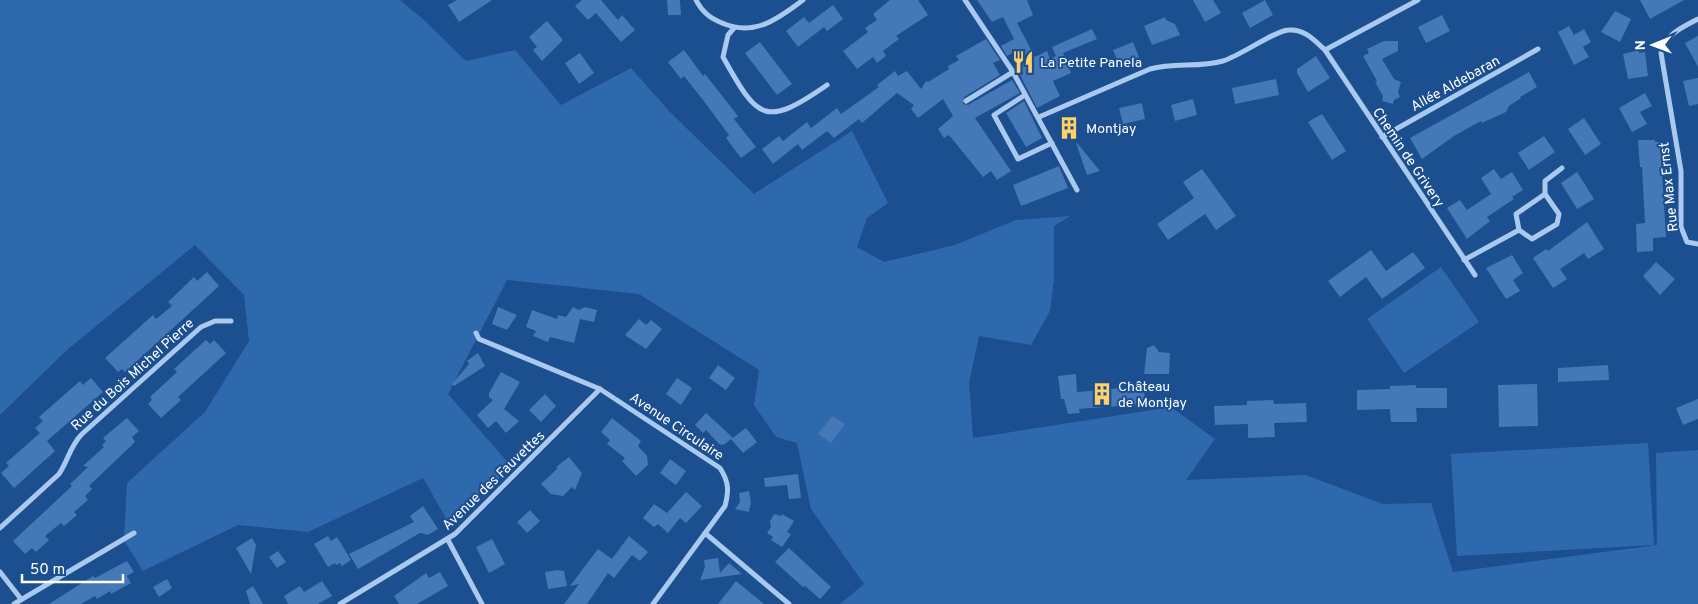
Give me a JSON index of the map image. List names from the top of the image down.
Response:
{
  "streets": {
    "street": [
      "Allée Aldebaran",
      "Chemin de Grivery",
      "Rue Max Ernst",
      "Rue du Bois Michel Pierre",
      "Avenue Circulaire",
      "Avenue des Fauvettes"
    ]
  },
  "crossings": [
    ["Allée Aldebaran", "Chemin de Grivery"],
    ["Avenue Circulaire", "Avenue des Fauvettes"]
  ],
  "places": {
    "restaurant": ["La Petite Panela"],
    "building": ["Montjay", "Château de Montjay"]
  },
  "scale_bar": "50 m",
  "north": "left"
}
